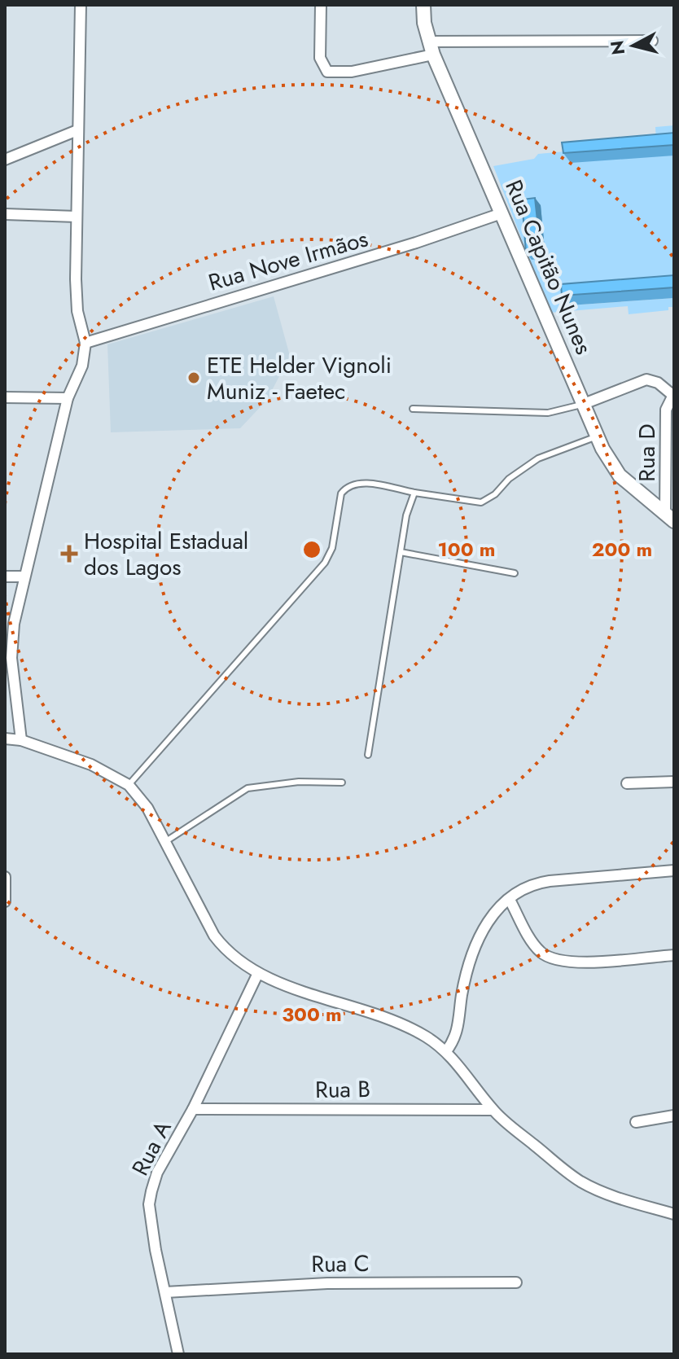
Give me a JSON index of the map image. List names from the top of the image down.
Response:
{
  "streets": {
    "street": [
      "Rua Nove Irmãos",
      "Rua Capitão Nunes",
      "Rua D",
      "Rua B",
      "Rua A",
      "Rua C"
    ]
  },
  "crossings": [
    ["Rua Nove Irmãos", "Rua Capitão Nunes"],
    ["Rua Capitão Nunes", "Rua D"],
    ["Rua B", "Rua A"],
    ["Rua A", "Rua C"]
  ],
  "places": {
    "other": ["ETE Helder Vignoli Muniz - Faetec"],
    "health": ["Hospital Estadual dos Lagos"]
  },
  "north": "left",
  "rings": ["100 m", "200 m", "300 m"]
}
